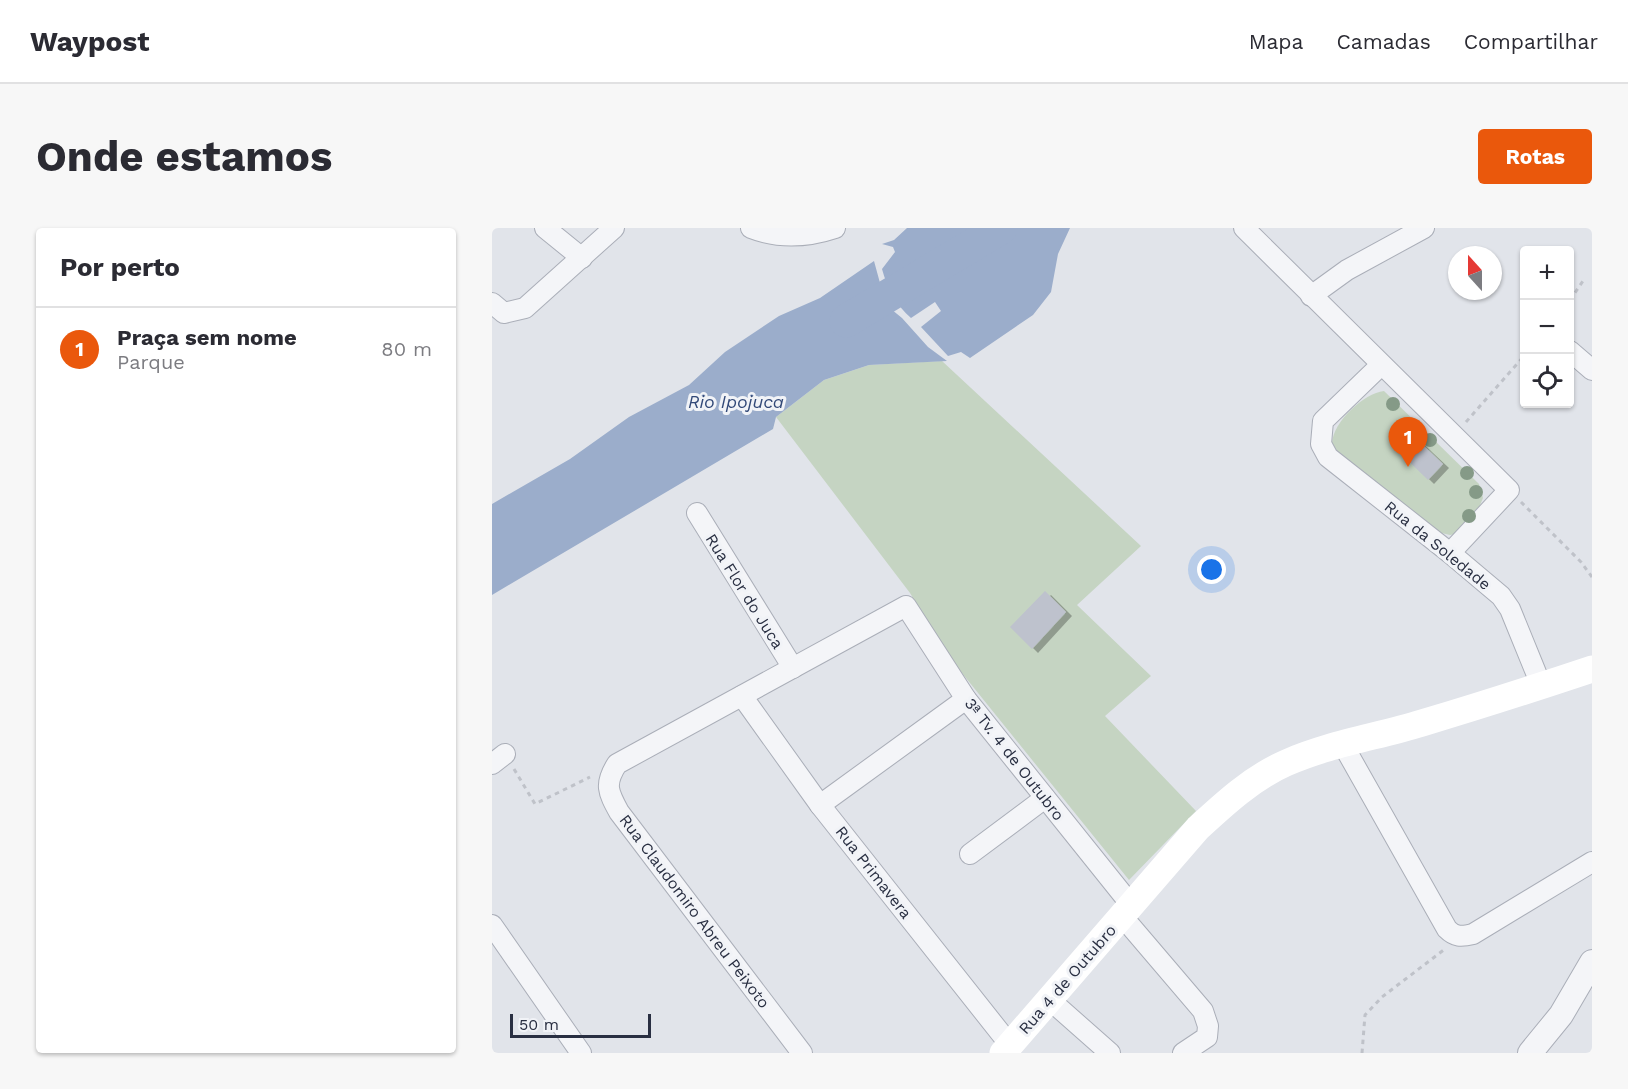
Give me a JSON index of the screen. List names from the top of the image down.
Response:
{
  "streets": {
    "main road": ["Rua 4 de Outubro"],
    "street": [
      "Rua da Soledade",
      "Rua Flor do Juca",
      "3ª Tv. 4 de Outubro",
      "Rua Primavera",
      "Rua Claudomiro Abreu Peixoto"
    ]
  },
  "crossings": [
    ["Rua da Soledade", "Rua 4 de Outubro"],
    ["Rua Flor do Juca", "3ª Tv. 4 de Outubro"],
    ["3ª Tv. 4 de Outubro", "Rua 4 de Outubro"],
    ["Rua Primavera", "Rua 4 de Outubro"]
  ],
  "water": ["Rio Ipojuca"],
  "scale_bar": "50 m",
  "north": "top",
  "page": {
    "header": "Waypost",
    "nav": ["Mapa", "Camadas", "Compartilhar"],
    "buttons": "Rotas",
    "title": "Onde estamos",
    "heading": "Por perto",
    "map_buttons": ["+", "−"],
    "list": [
      {
        "mark": "1",
        "name": "Praça sem nome",
        "note": "Parque",
        "value": "80 m"
      }
    ],
    "pins": "1",
    "scale": "50 m"
  }
}
